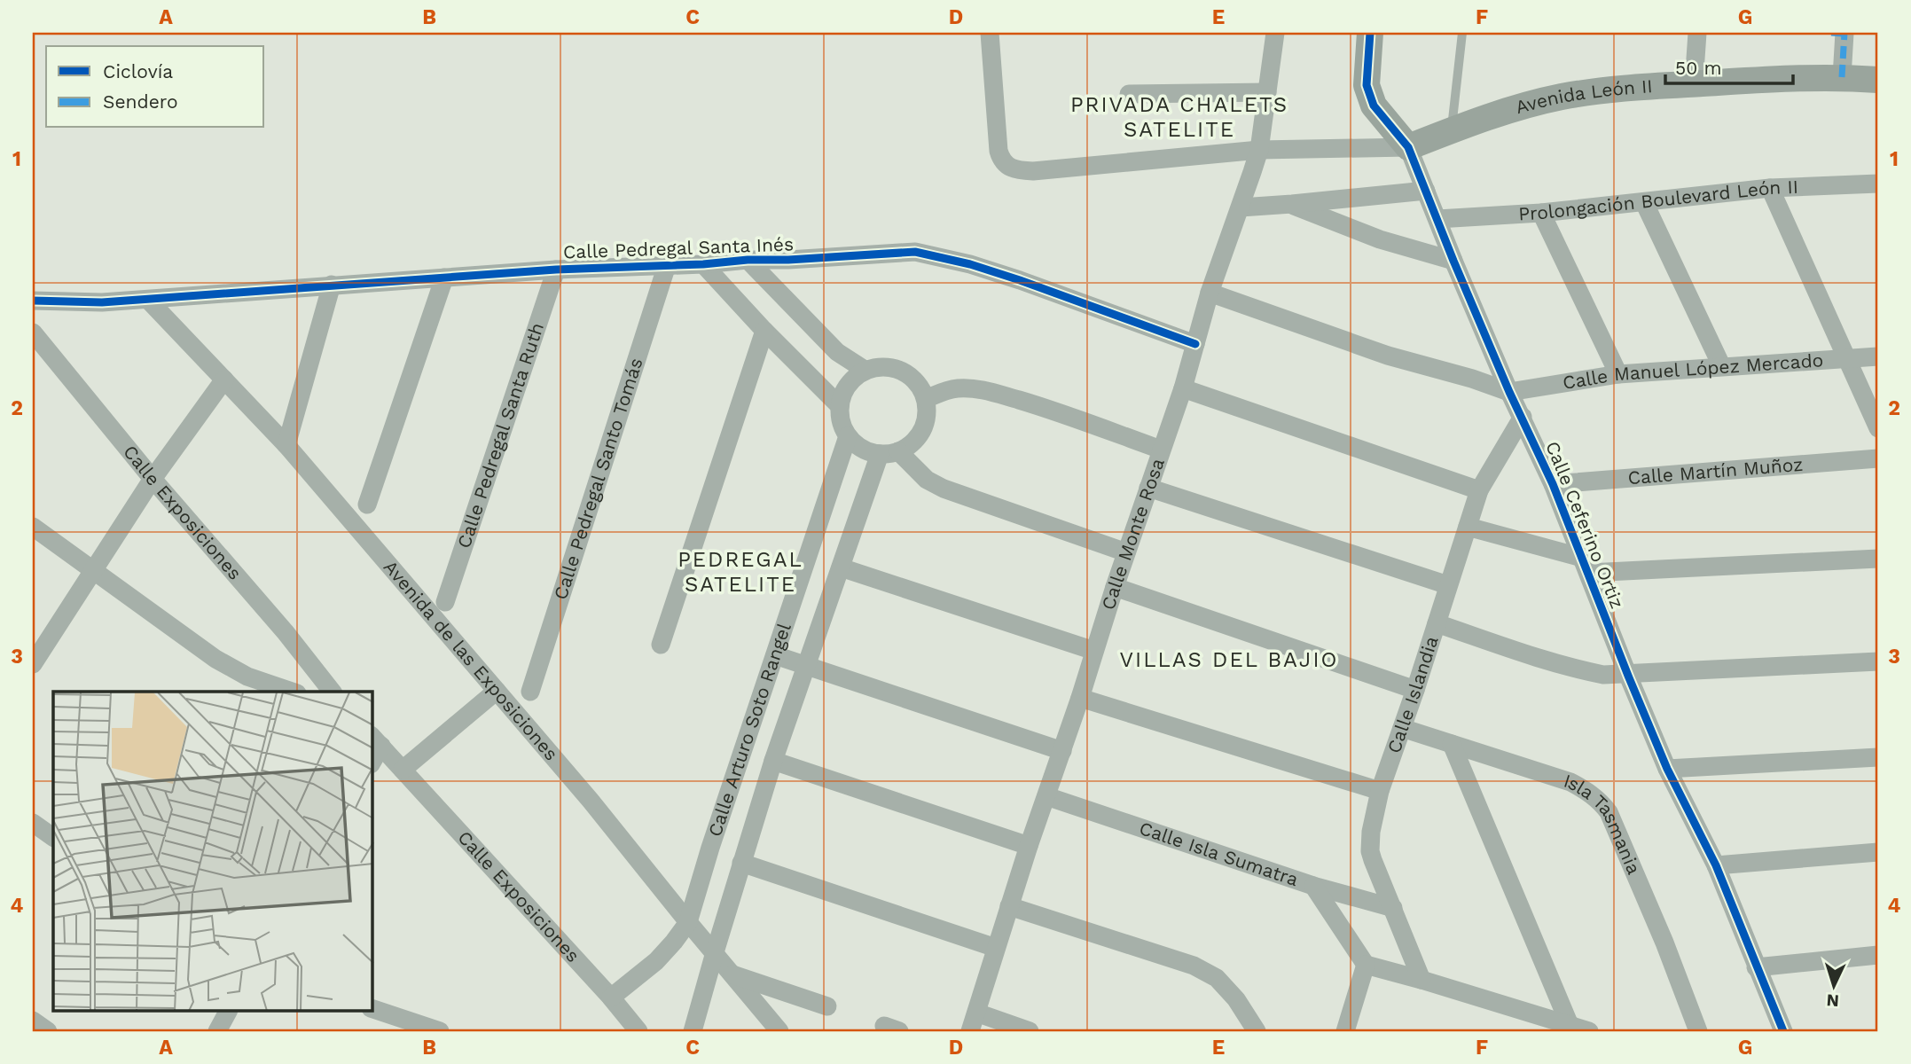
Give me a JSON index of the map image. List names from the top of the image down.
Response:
{
  "streets": {
    "street": [
      "Avenida León II",
      "Prolongación Boulevard León II",
      "Calle Pedregal Santa Inés",
      "Calle Manuel López Mercado",
      "Calle Pedregal Santa Ruth",
      "Calle Martín Muñoz",
      "Calle Pedregal Santo Tomás",
      "Calle Exposiciones",
      "Calle Ceferino Ortiz",
      "Calle Monte Rosa",
      "Avenida de las Exposiciones",
      "Calle Islandia",
      "Calle Arturo Soto Rangel",
      "Isla Tasmania",
      "Calle Isla Sumatra"
    ]
  },
  "crossings": [
    ["Avenida León II", "Calle Ceferino Ortiz"],
    ["Prolongación Boulevard León II", "Calle Ceferino Ortiz"],
    ["Calle Pedregal Santa Inés", "Calle Pedregal Santa Ruth"],
    ["Calle Pedregal Santa Inés", "Calle Pedregal Santo Tomás"],
    ["Calle Pedregal Santa Inés", "Calle Monte Rosa"],
    ["Calle Pedregal Santa Inés", "Avenida de las Exposiciones"],
    ["Calle Manuel López Mercado", "Calle Ceferino Ortiz"],
    ["Calle Martín Muñoz", "Calle Ceferino Ortiz"],
    ["Calle Exposiciones", "Calle Arturo Soto Rangel"],
    ["Calle Ceferino Ortiz", "Calle Islandia"],
    ["Calle Monte Rosa", "Calle Isla Sumatra"],
    ["Avenida de las Exposiciones", "Calle Arturo Soto Rangel"],
    ["Calle Islandia", "Isla Tasmania"],
    ["Calle Islandia", "Calle Isla Sumatra"]
  ],
  "districts": ["PRIVADA CHALETS SATELITE", "PEDREGAL SATELITE", "VILLAS DEL BAJIO"],
  "legend": ["Ciclovía", "Sendero"],
  "scale_bar": "50 m",
  "north": "bottom",
  "grid": {
    "columns": [
      "A",
      "B",
      "C",
      "D",
      "E",
      "F",
      "G"
    ],
    "rows": [
      "1",
      "2",
      "3",
      "4"
    ]
  }
}
